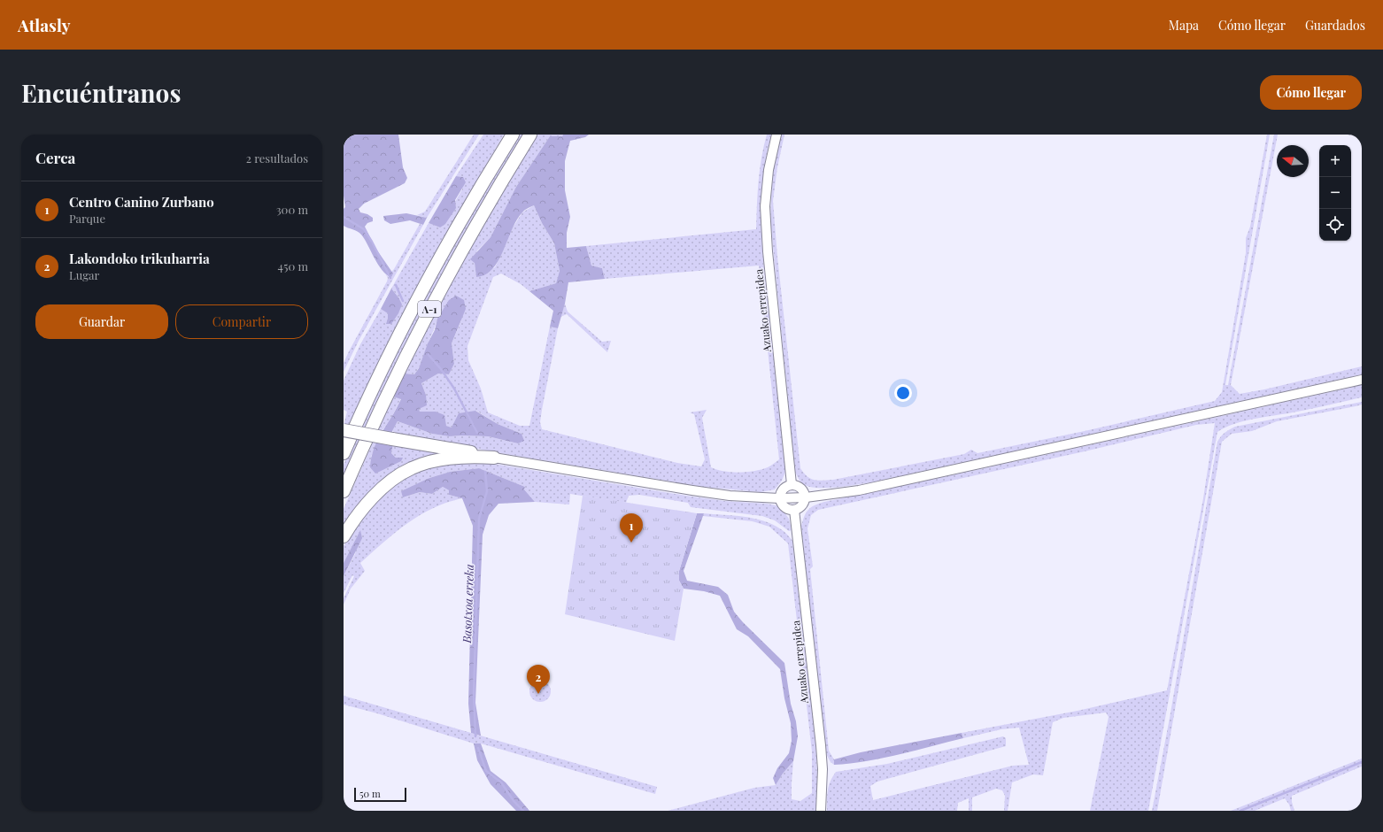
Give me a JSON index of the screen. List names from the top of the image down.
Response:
{
  "streets": {
    "highway": ["A-1"],
    "main road": ["Azuako errepidea"]
  },
  "water": ["Basotxoa erreka"],
  "scale_bar": "50 m",
  "north": "left",
  "page": {
    "header": "Atlasly",
    "nav": ["Mapa", "Cómo llegar", "Guardados"],
    "buttons": [
      "Cómo llegar",
      ["Guardar", "Compartir"]
    ],
    "title": "Encuéntranos",
    "heading": ["Cerca", "2 resultados"],
    "map_buttons": ["+", "−"],
    "list": [
      {
        "mark": "1",
        "name": "Centro Canino Zurbano",
        "note": "Parque",
        "value": "300 m"
      },
      {
        "mark": "2",
        "name": "Lakondoko trikuharria",
        "note": "Lugar",
        "value": "450 m"
      }
    ],
    "pins": ["1", "2"],
    "scale": "50 m"
  }
}
